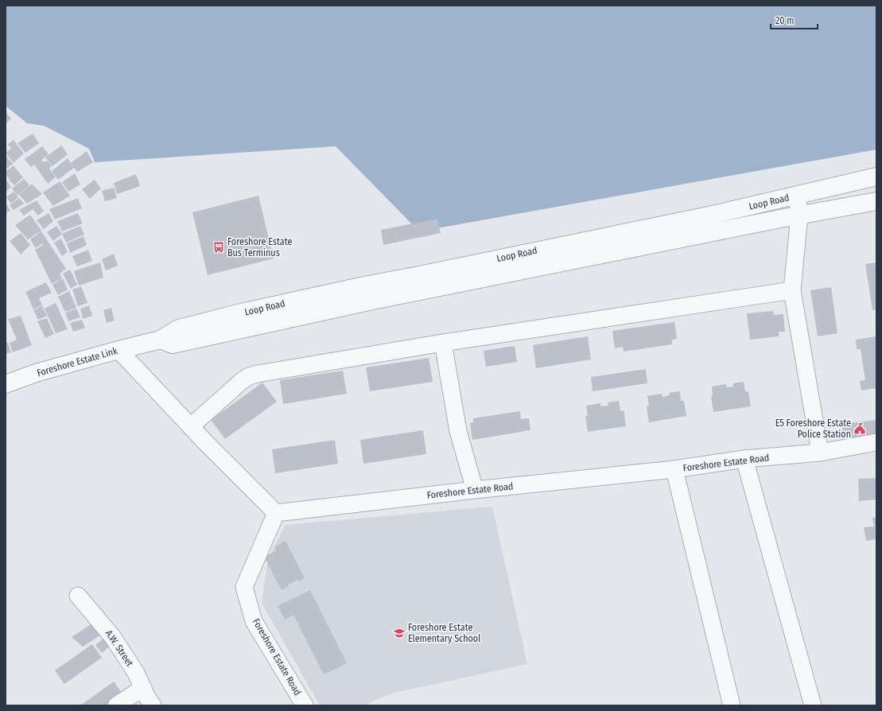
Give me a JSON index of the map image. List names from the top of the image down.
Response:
{
  "streets": {
    "street": [
      "Loop Road",
      "Foreshore Estate Link",
      "Foreshore Estate Road",
      "A.W. Street"
    ]
  },
  "crossings": [
    ["Loop Road", "Foreshore Estate Link"]
  ],
  "places": {
    "bus stop": ["Foreshore Estate Bus Terminus"],
    "public building": ["E5 Foreshore Estate Police Station"],
    "school or university": ["Foreshore Estate Elementary School"]
  },
  "scale_bar": "20 m"
}
